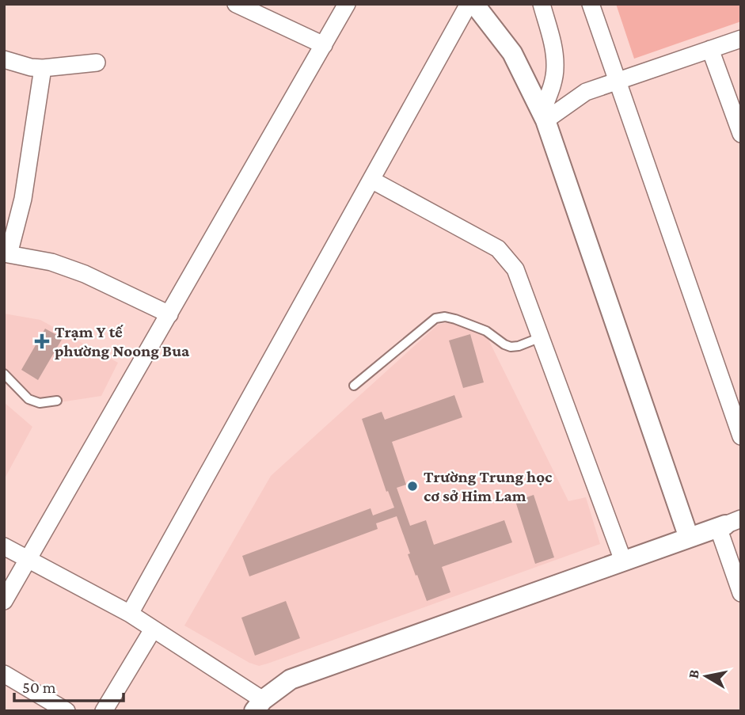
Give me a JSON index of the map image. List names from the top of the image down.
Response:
{
  "places": {
    "health": ["Trạm Y tế phường Noong Bua"],
    "other": ["Trường Trung học cơ sở Him Lam"]
  },
  "scale_bar": "50 m",
  "north": "left"
}
